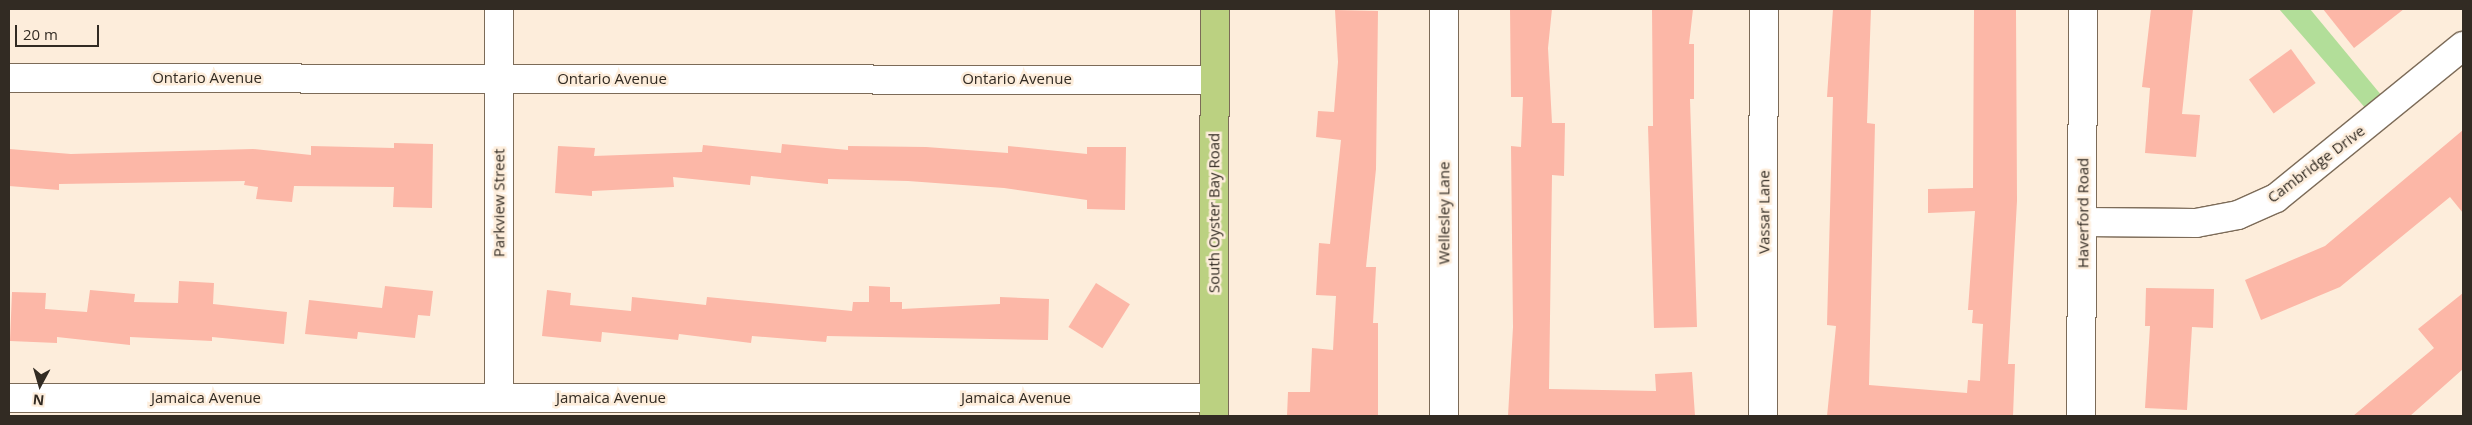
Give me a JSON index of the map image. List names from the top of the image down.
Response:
{
  "streets": {
    "main road": ["South Oyster Bay Road"],
    "street": [
      "Ontario Avenue",
      "Cambridge Drive",
      "Parkview Street",
      "Vassar Lane",
      "Wellesley Lane",
      "Haverford Road",
      "Jamaica Avenue"
    ]
  },
  "crossings": [
    ["Ontario Avenue", "Parkview Street"],
    ["Ontario Avenue", "South Oyster Bay Road"],
    ["Cambridge Drive", "Haverford Road"],
    ["Parkview Street", "Jamaica Avenue"],
    ["South Oyster Bay Road", "Jamaica Avenue"]
  ],
  "scale_bar": "20 m",
  "north": "bottom"
}
